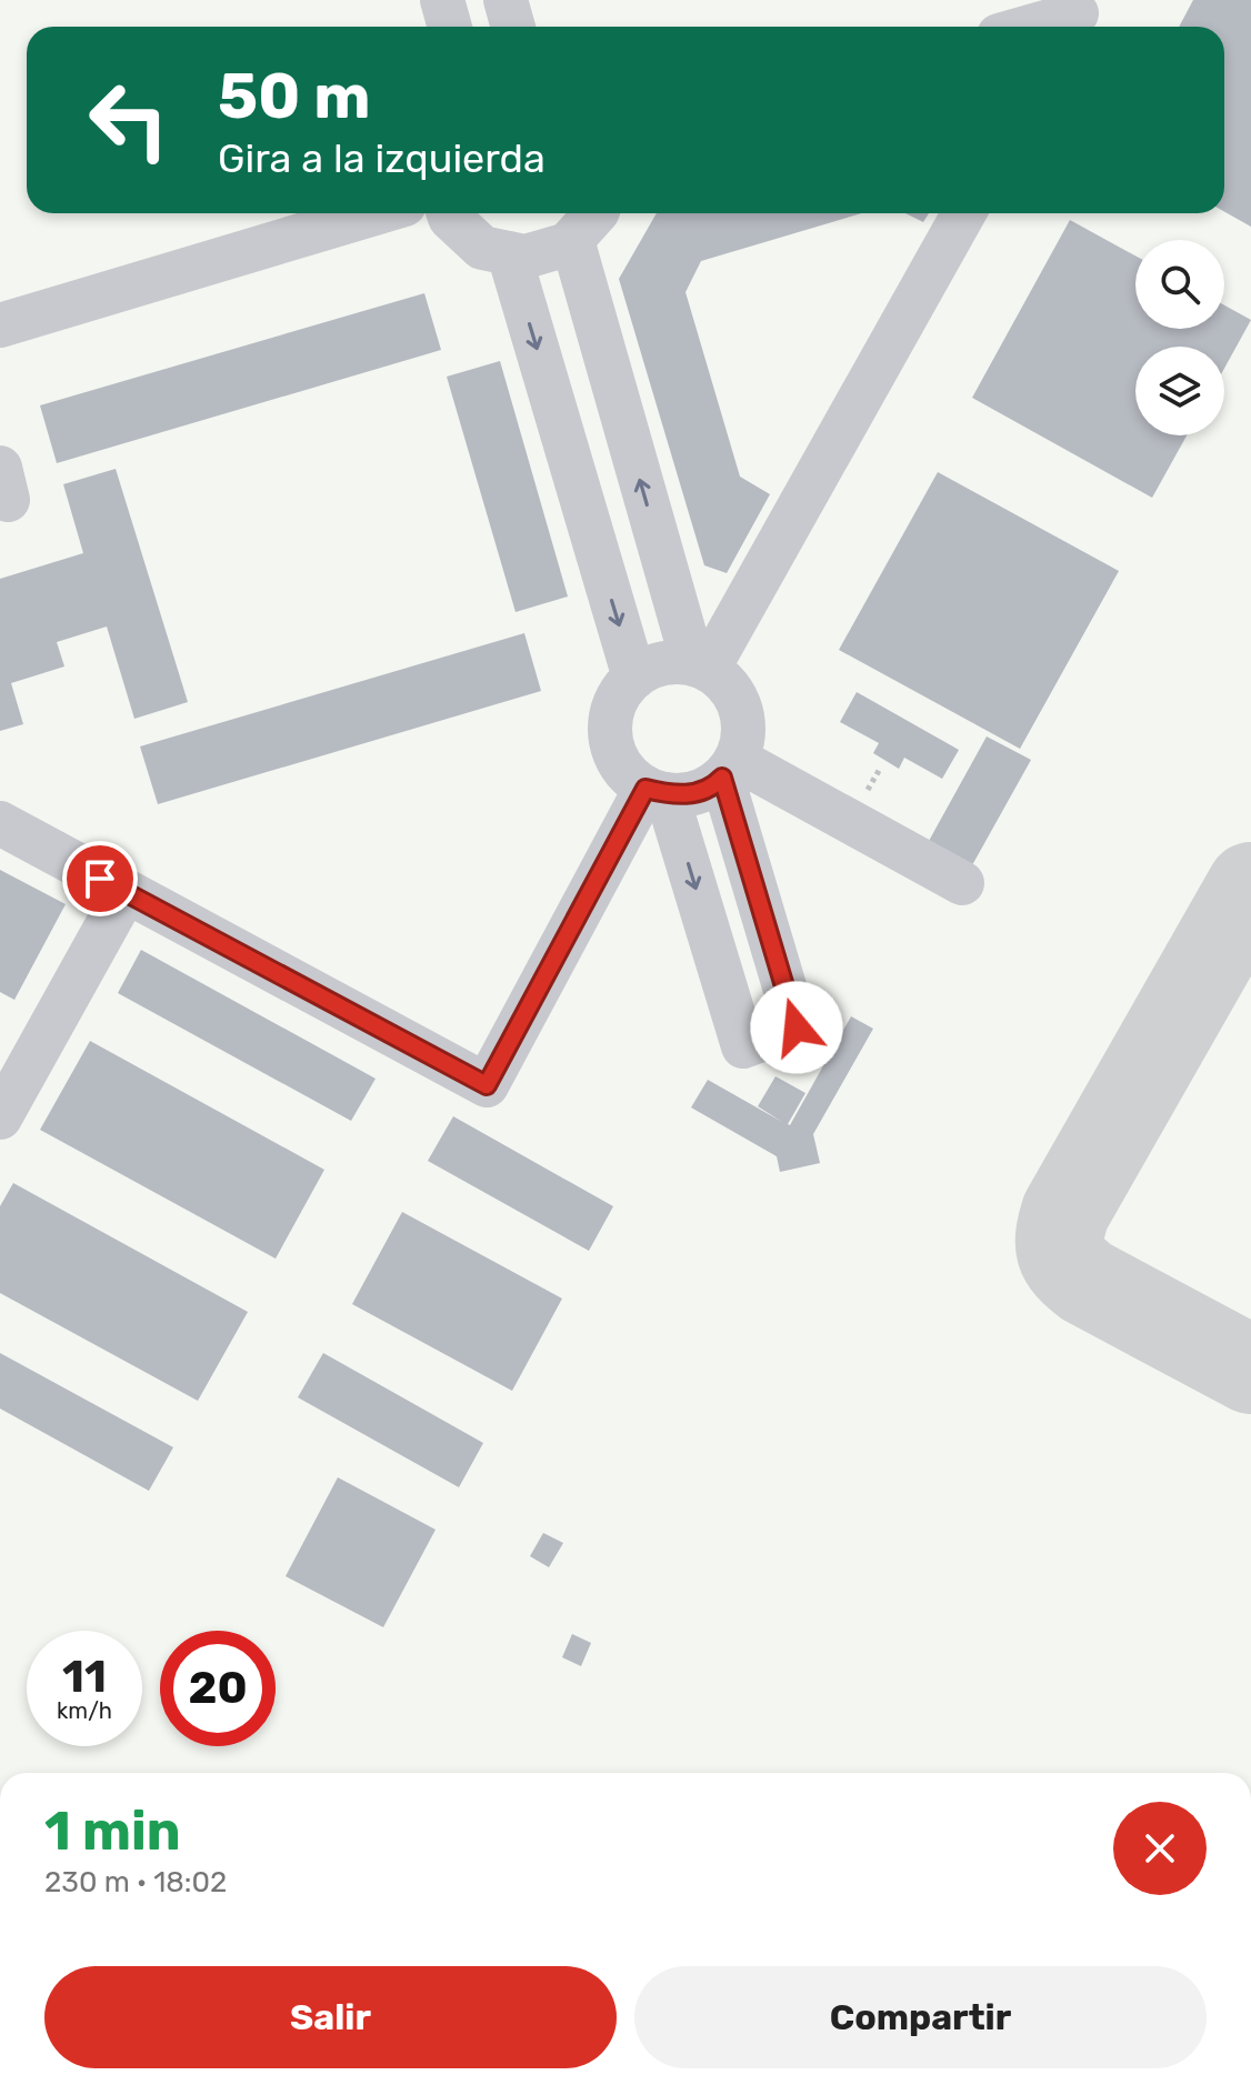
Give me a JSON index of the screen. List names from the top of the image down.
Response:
{
  "page": {
    "turn": ["50 m", "Gira a la izquierda"],
    "speed": "11 km/h",
    "limit": "20",
    "heading": ["1 min", "230 m · 18:02"],
    "buttons": ["Salir", "Compartir"]
  }
}
